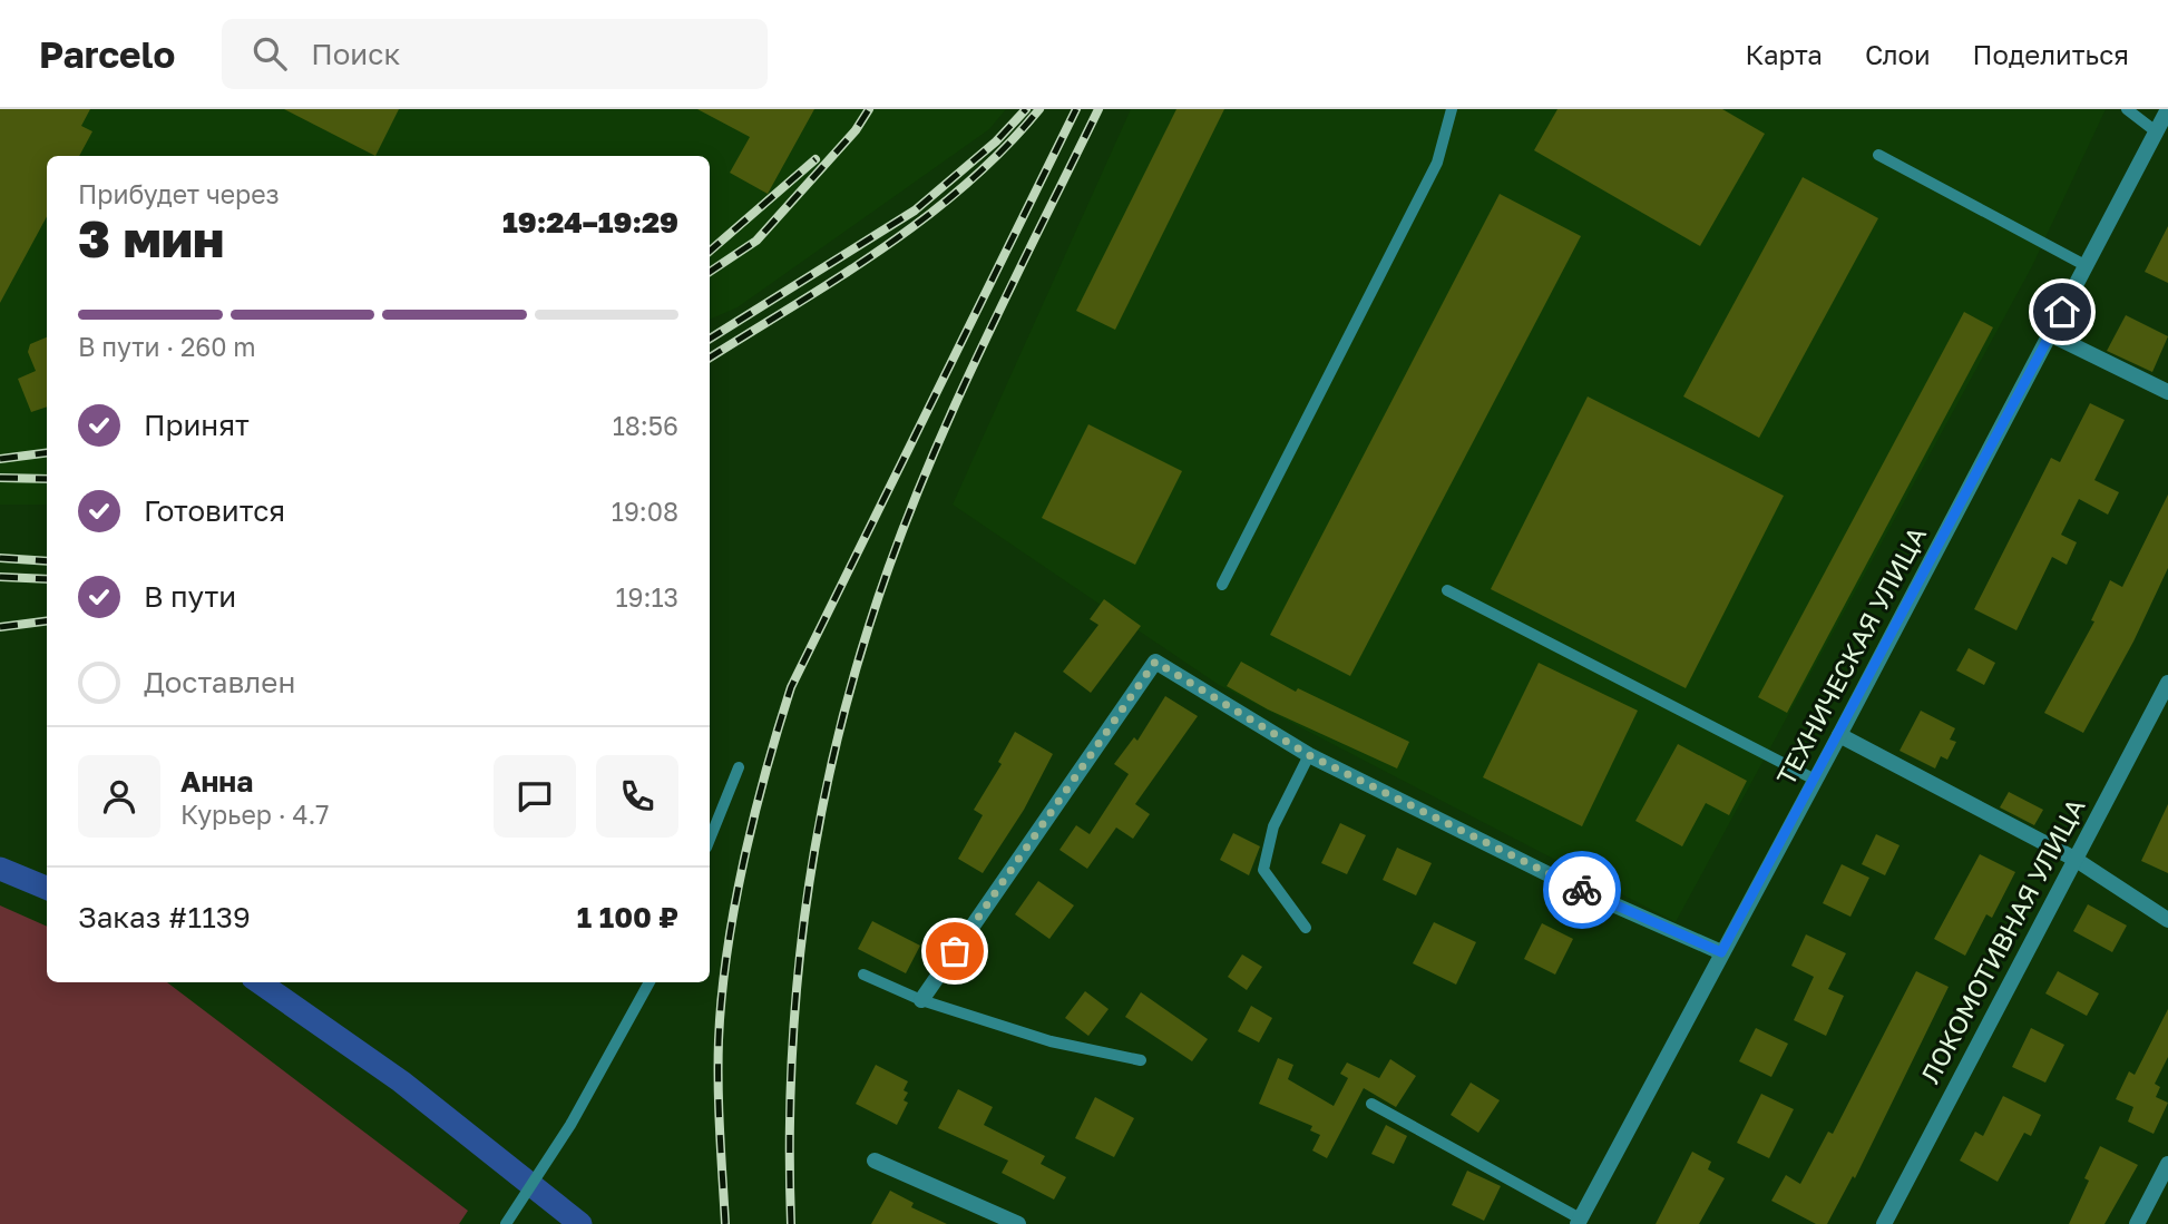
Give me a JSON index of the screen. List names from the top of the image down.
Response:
{
  "streets": {
    "street": ["ТЕХНИЧЕСКАЯ УЛИЦА", "ЛОКОМОТИВНАЯ УЛИЦА"]
  },
  "page": {
    "header": "Parcelo",
    "search": "Поиск",
    "nav": ["Карта", "Слои", "Поделиться"],
    "heading": ["3 мин", "Прибудет через", "19:24–19:29"],
    "panel": [
      "Анна",
      "Курьер · 4.7",
      "Заказ #1139",
      "1 100 ₽"
    ],
    "bar": "В пути · 260 m",
    "list": [
      ["Принят", "18:56"],
      ["Готовится", "19:08"],
      ["В пути", "19:13"],
      "Доставлен"
    ]
  }
}
